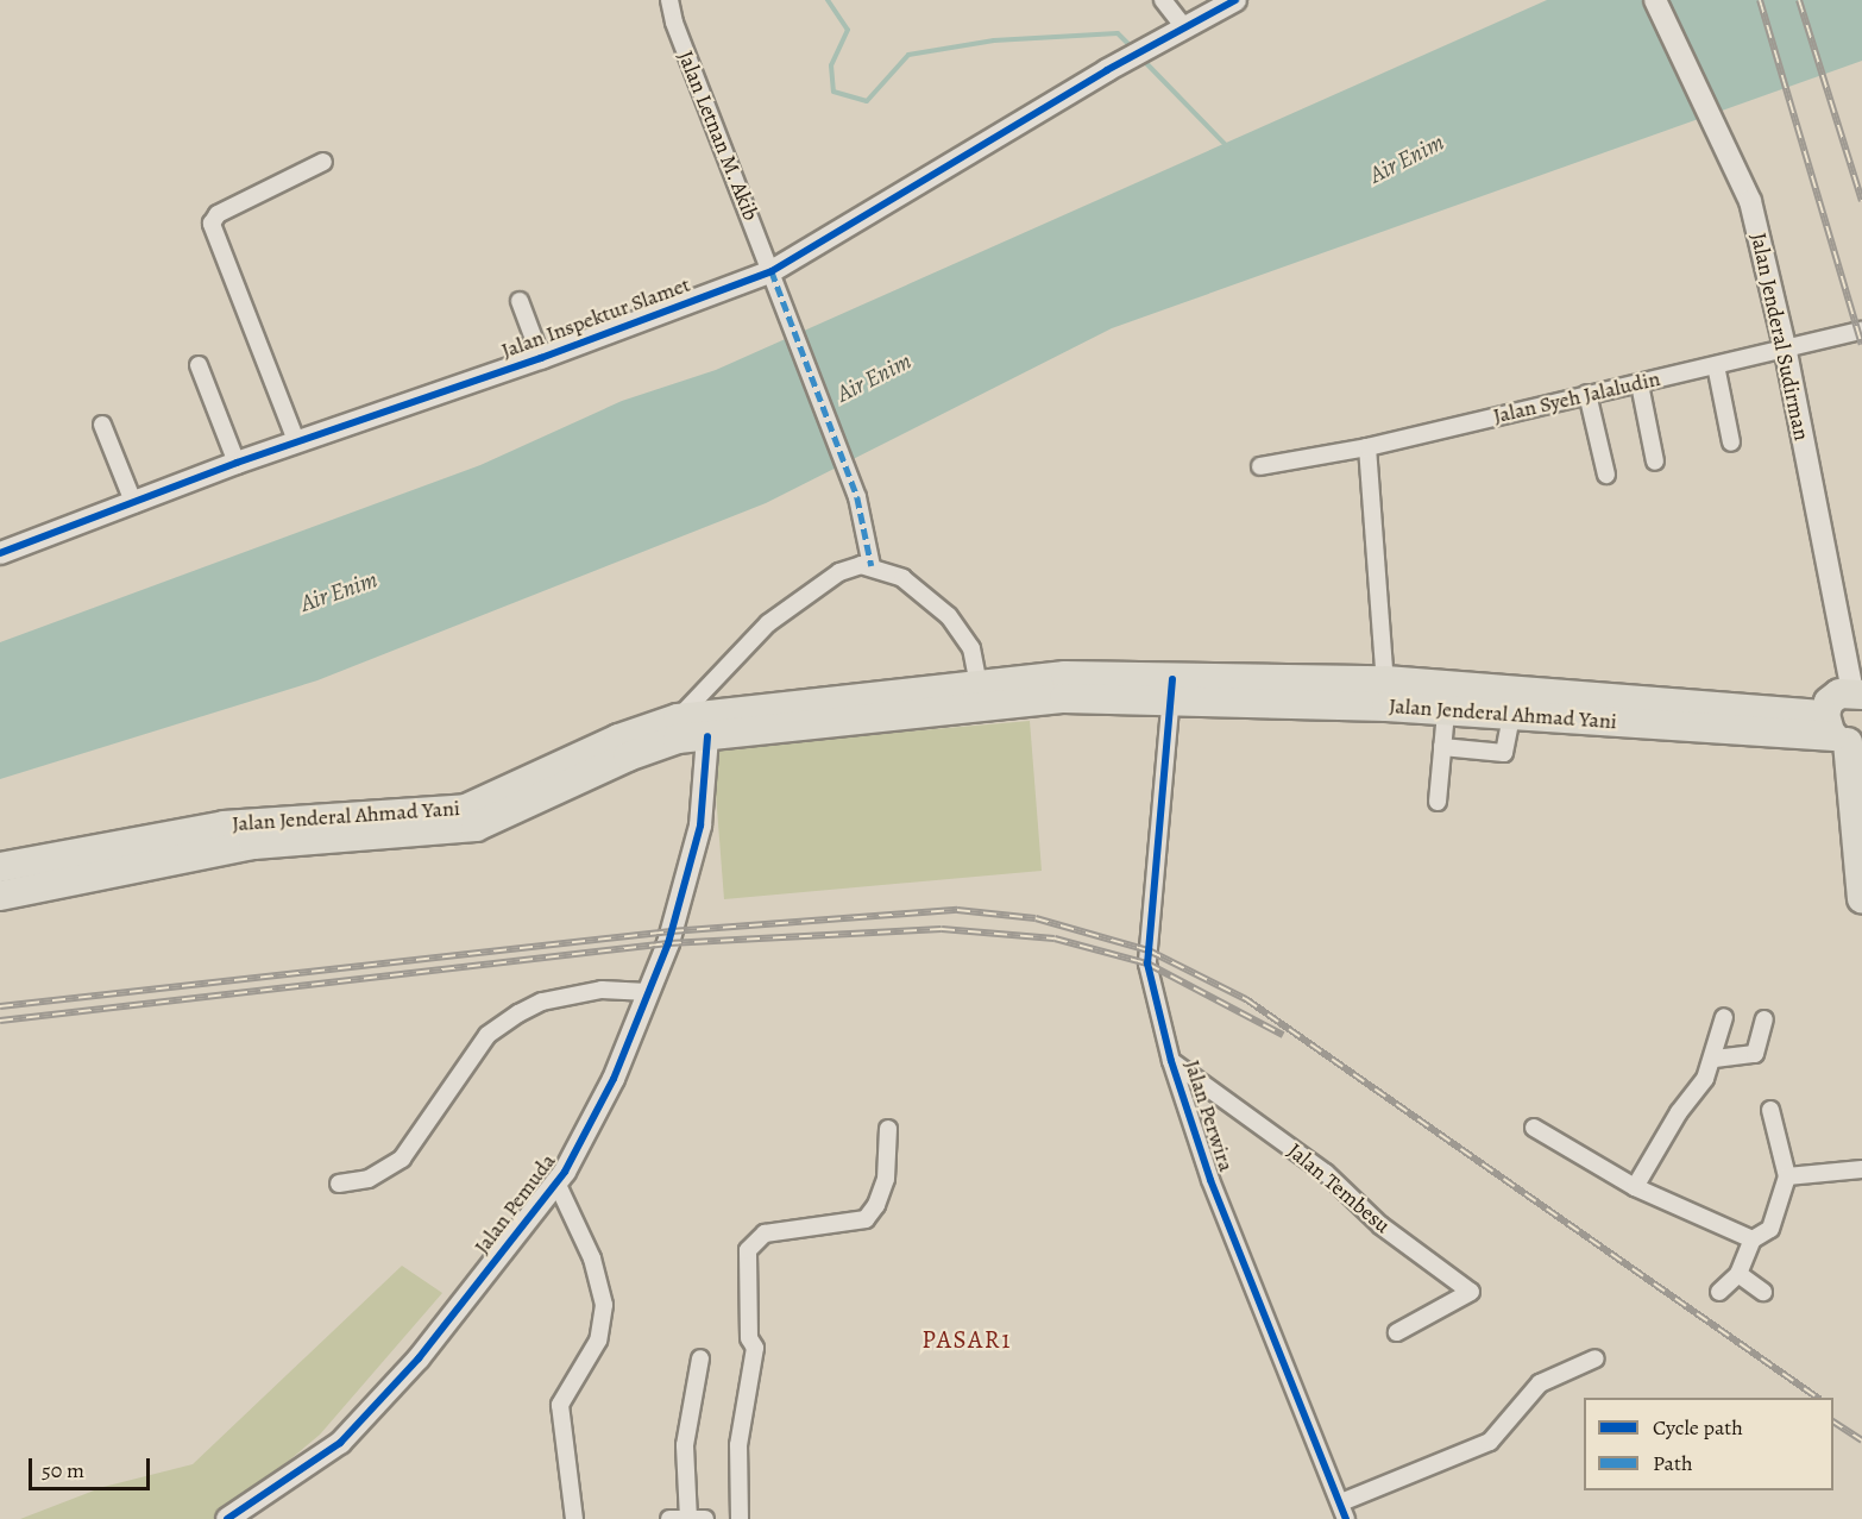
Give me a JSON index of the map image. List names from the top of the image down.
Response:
{
  "streets": {
    "highway": ["Jalan Jenderal Ahmad Yani"],
    "street": [
      "Jalan Letnan M. Akib",
      "Jalan Inspektur Slamet",
      "Jalan Jenderal Sudirman",
      "Jalan Syeh Jalaludin",
      "Jalan Perwira",
      "Jalan Tembesu",
      "Jalan Pemuda"
    ]
  },
  "crossings": [
    ["Jalan Letnan M. Akib", "Jalan Inspektur Slamet"],
    ["Jalan Jenderal Sudirman", "Jalan Syeh Jalaludin"],
    ["Jalan Jenderal Ahmad Yani", "Jalan Perwira"],
    ["Jalan Perwira", "Jalan Tembesu"]
  ],
  "districts": ["PASAR1"],
  "water": ["Air Enim"],
  "legend": ["Cycle path", "Path"],
  "scale_bar": "50 m"
}
